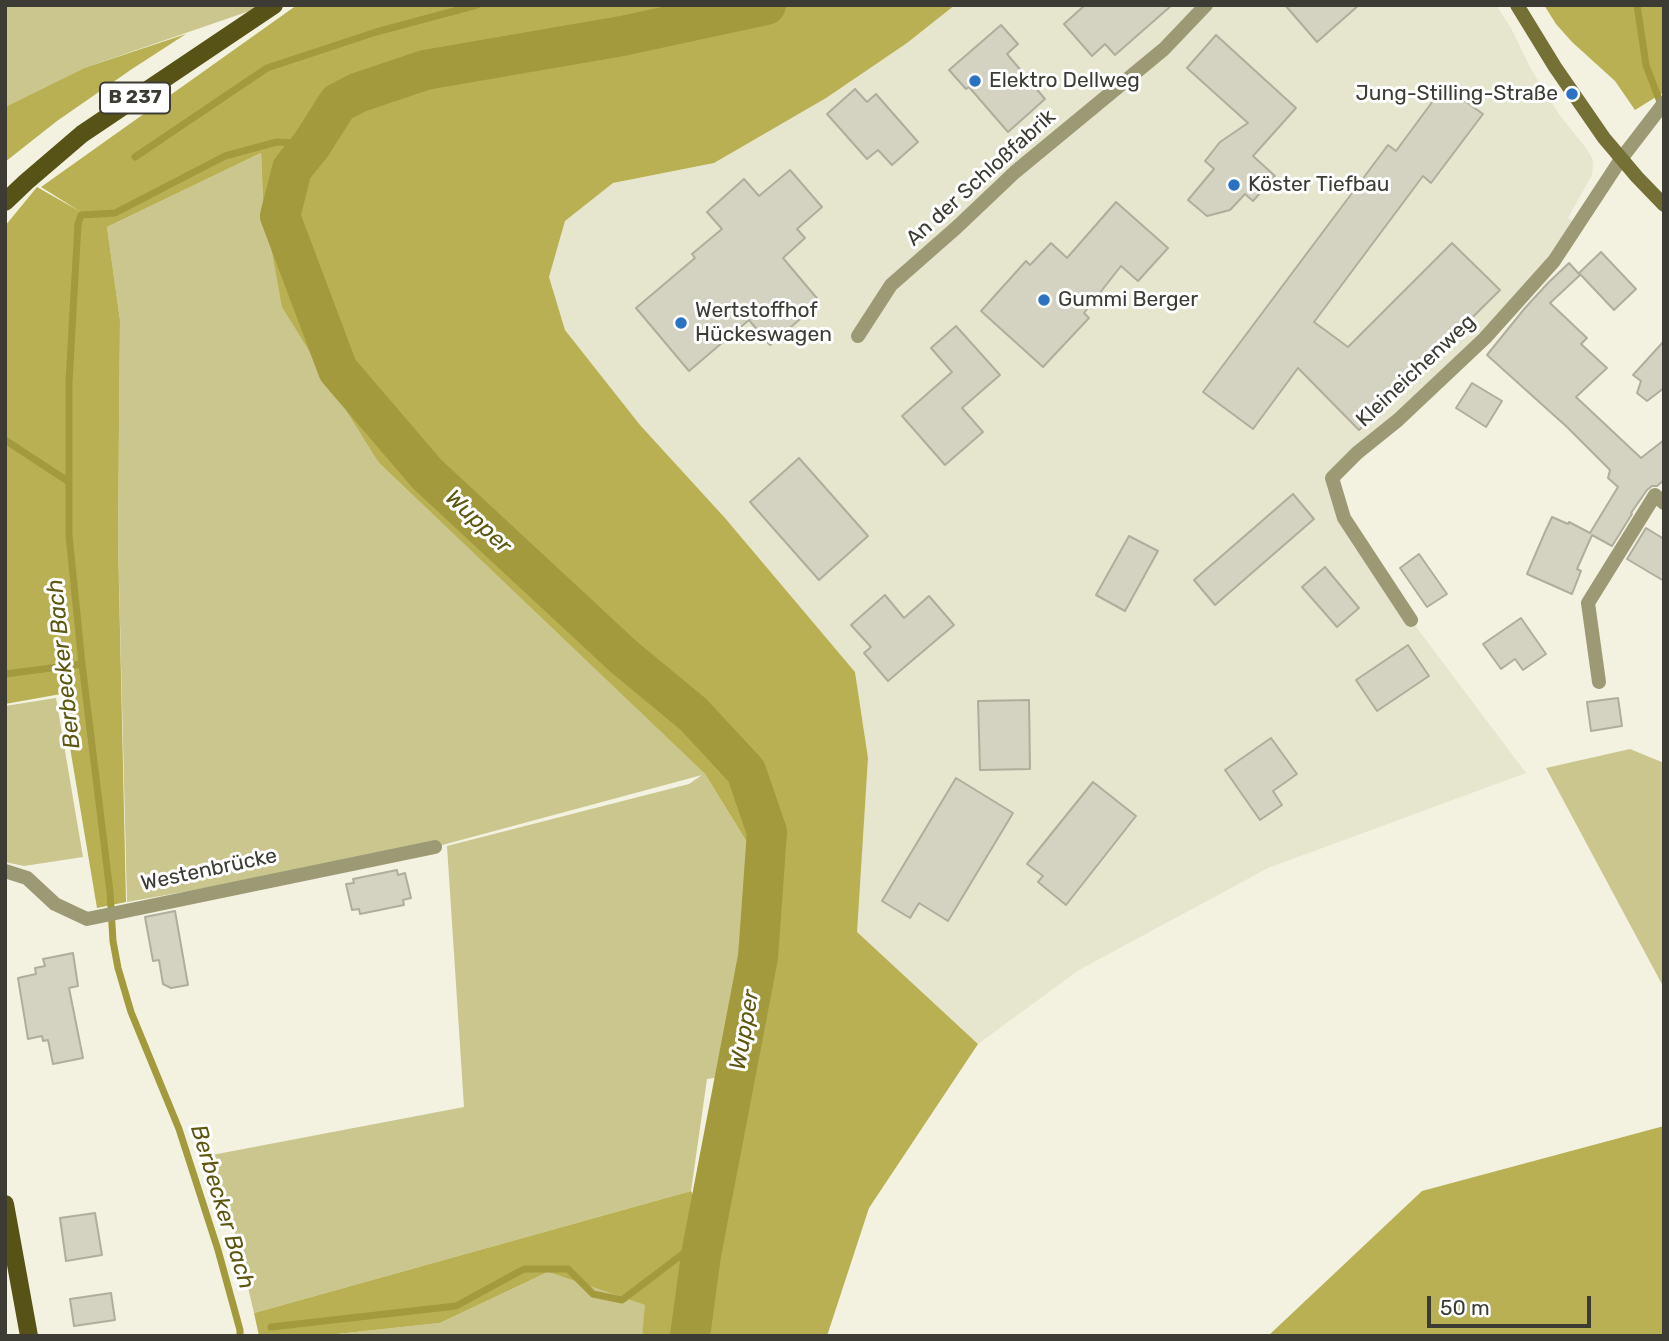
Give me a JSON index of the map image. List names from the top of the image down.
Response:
{
  "streets": {
    "main road": ["B 237"],
    "street": ["An der Schloßfabrik", "Kleineichenweg", "Westenbrücke"]
  },
  "water": ["Wupper", "Berbecker Bach"],
  "places": [
    "Elektro Dellweg",
    "Jung-Stilling-Straße",
    "Köster Tiefbau",
    "Gummi Berger",
    "Wertstoffhof Hückeswagen"
  ],
  "scale_bar": "50 m"
}
